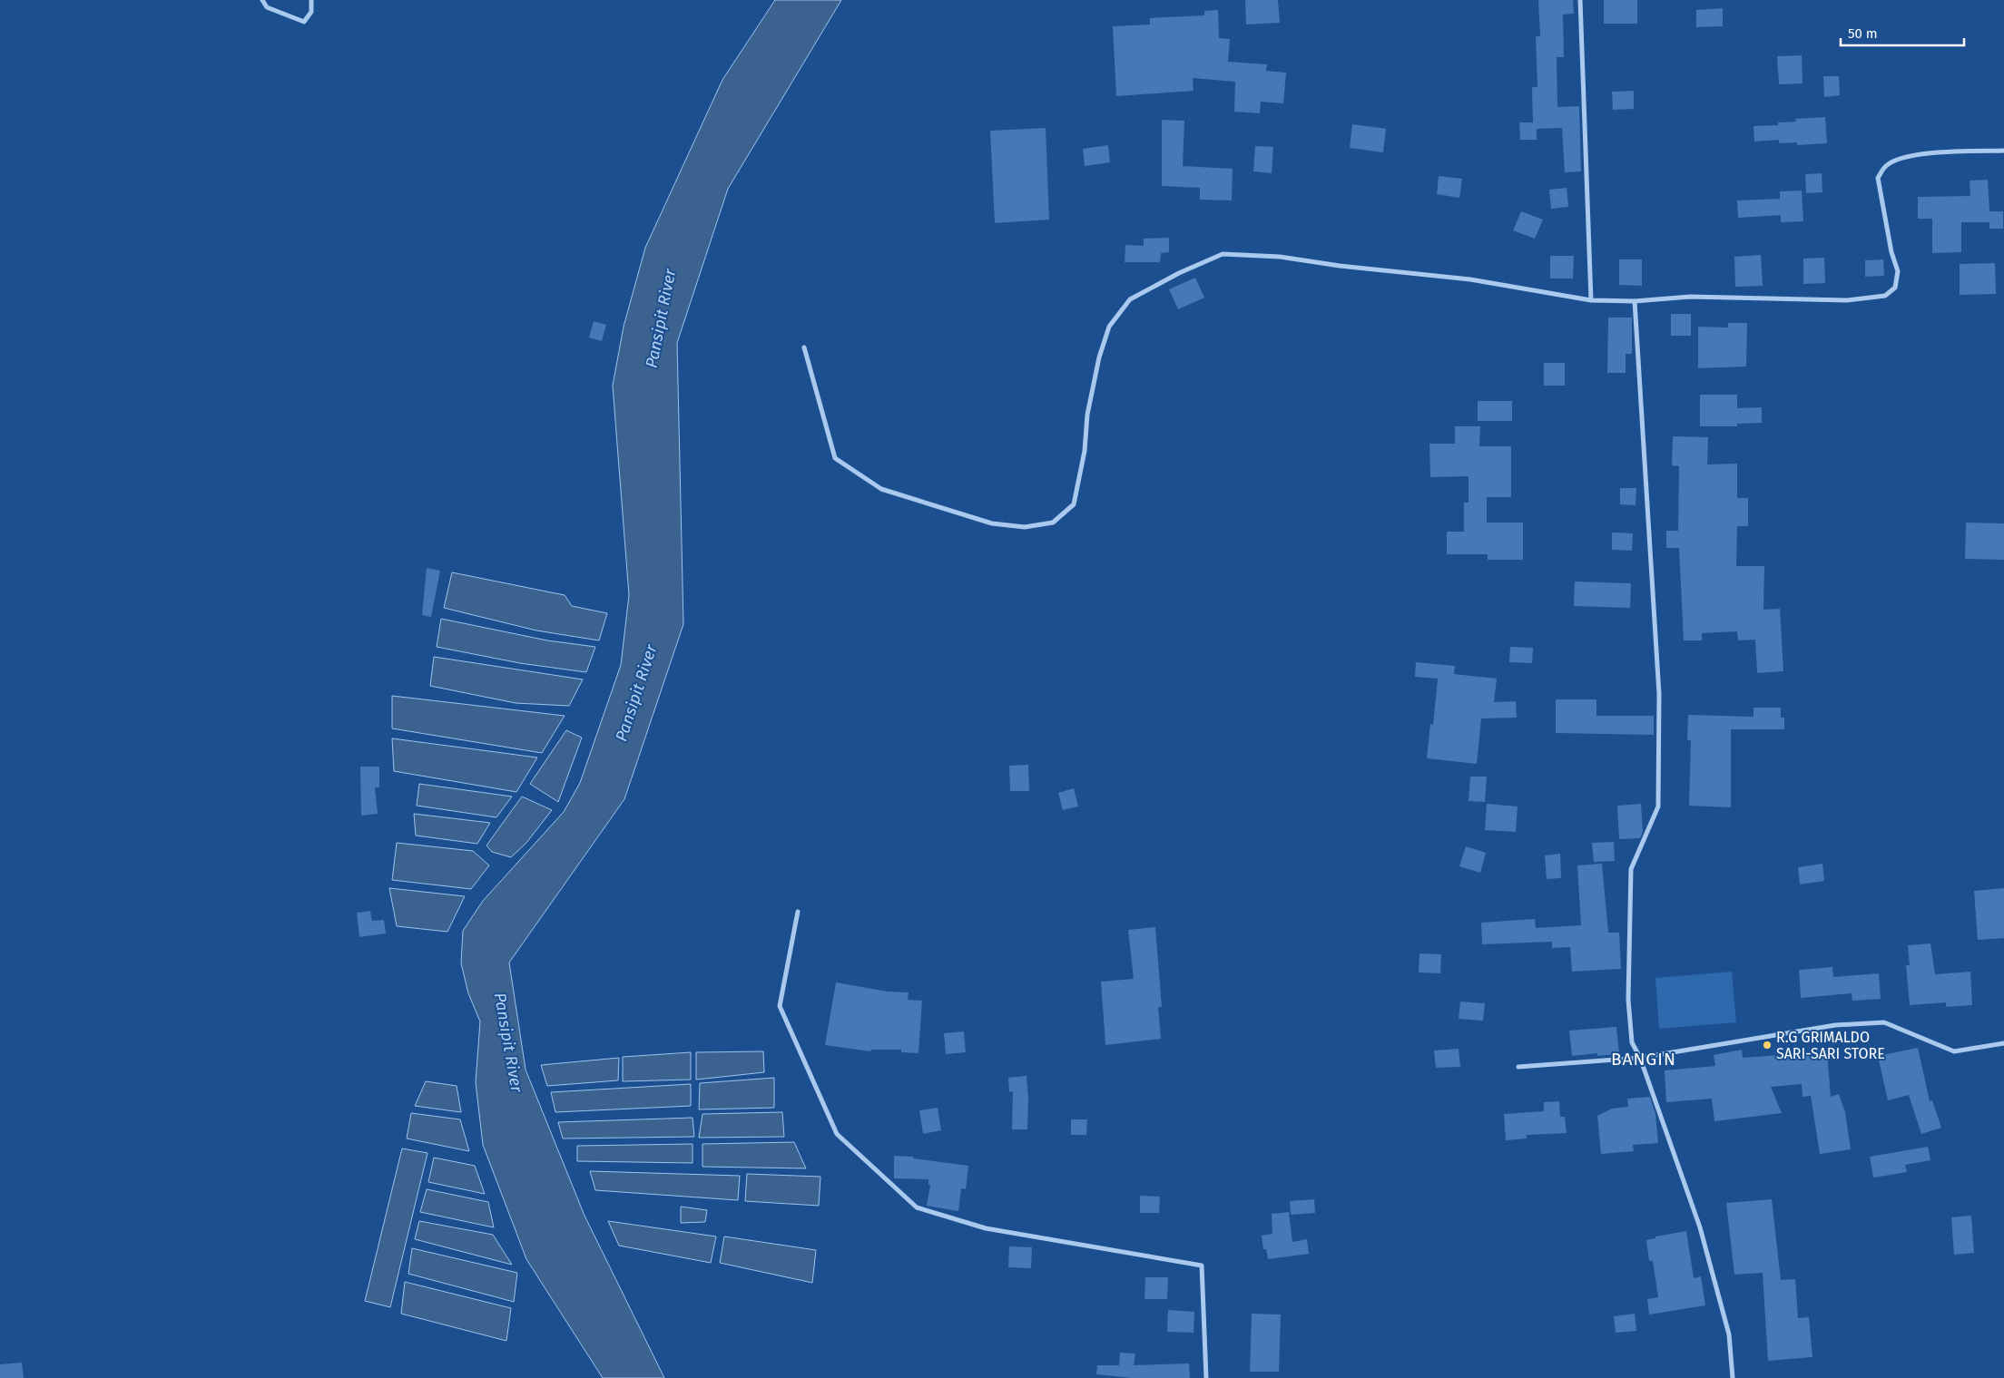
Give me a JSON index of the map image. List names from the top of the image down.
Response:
{
  "districts": ["BANGIN"],
  "water": ["Pansipit River"],
  "places": ["R.G GRIMALDO SARI-SARI STORE"],
  "scale_bar": "50 m"
}
